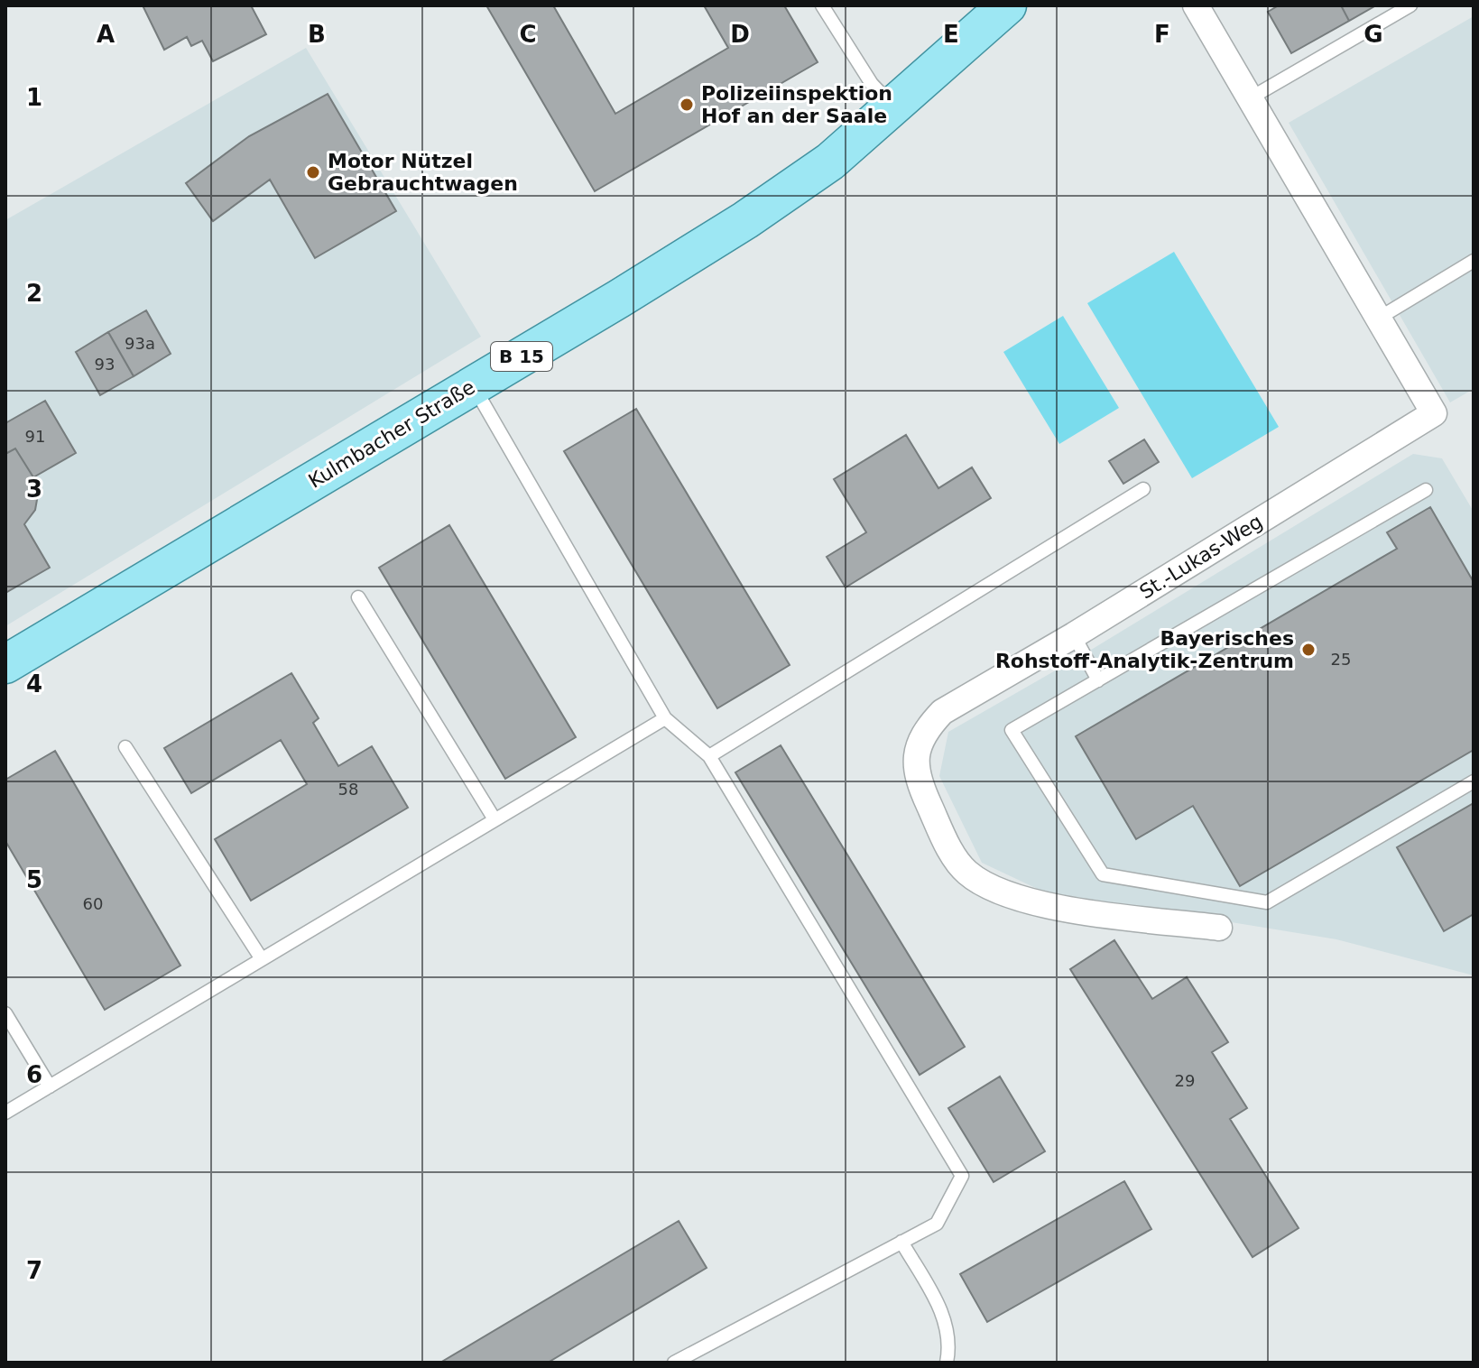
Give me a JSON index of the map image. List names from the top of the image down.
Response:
{
  "streets": {
    "main road": ["B 15", "Kulmbacher Straße"],
    "street": ["St.-Lukas-Weg"]
  },
  "places": ["Polizeiinspektion Hof an der Saale", "Motor Nützel Gebrauchtwagen", "Bayerisches Rohstoff-Analytik-Zentrum"],
  "house_numbers": [
    "93a",
    "93",
    "91",
    "25",
    "58",
    "60",
    "29"
  ],
  "grid": {
    "columns": [
      "A",
      "B",
      "C",
      "D",
      "E",
      "F",
      "G"
    ],
    "rows": [
      "1",
      "2",
      "3",
      "4",
      "5",
      "6",
      "7"
    ]
  }
}
